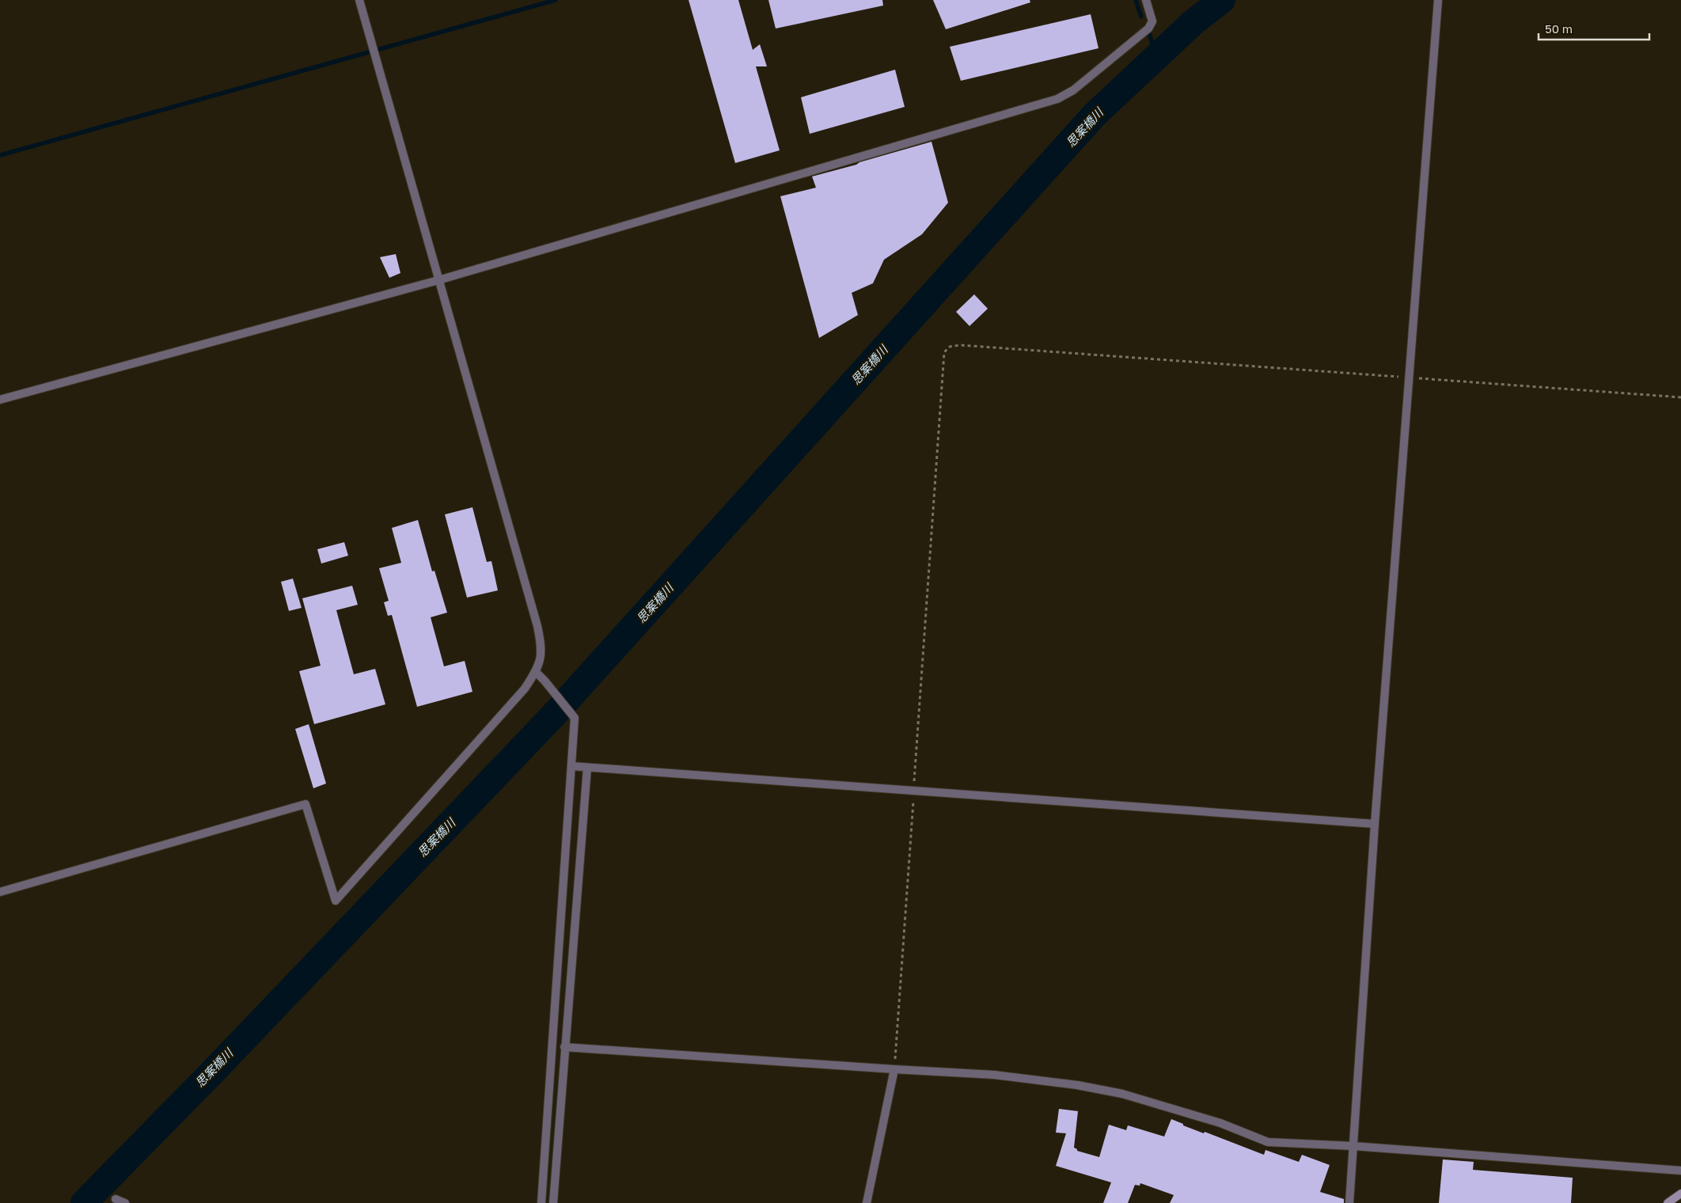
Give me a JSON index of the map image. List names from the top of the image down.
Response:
{
  "water": ["思案橋川"],
  "scale_bar": "50 m"
}
